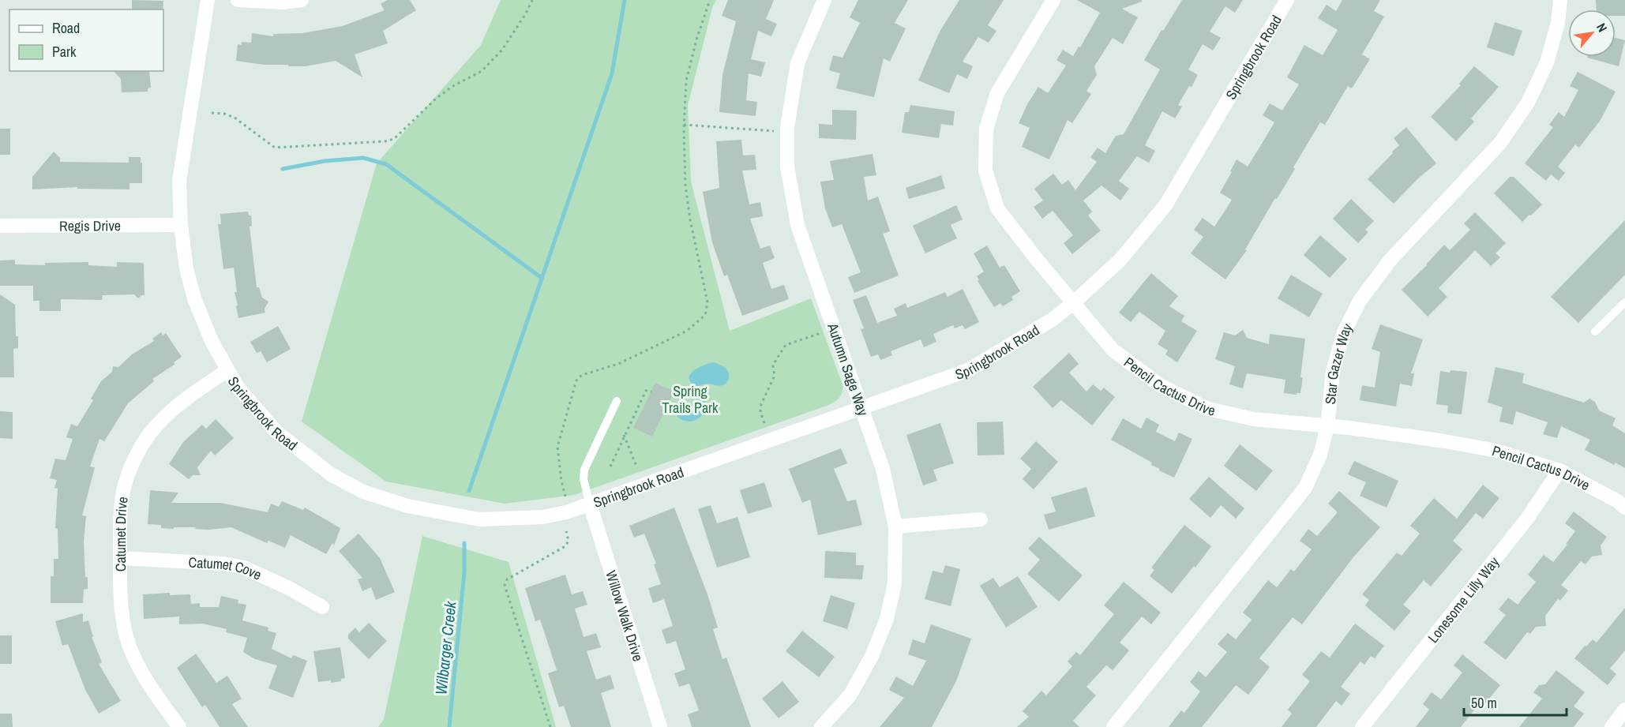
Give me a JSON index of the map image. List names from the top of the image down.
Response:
{
  "streets": {
    "street": [
      "Springbrook Road",
      "Regis Drive",
      "Star Gazer Way",
      "Autumn Sage Way",
      "Pencil Cactus Drive",
      "Catumet Drive",
      "Catumet Cove",
      "Lonesome Lilly Way",
      "Willow Walk Drive"
    ]
  },
  "crossings": [
    ["Springbrook Road", "Regis Drive"],
    ["Springbrook Road", "Autumn Sage Way"],
    ["Springbrook Road", "Pencil Cactus Drive"],
    ["Springbrook Road", "Catumet Drive"],
    ["Springbrook Road", "Willow Walk Drive"],
    ["Star Gazer Way", "Pencil Cactus Drive"],
    ["Pencil Cactus Drive", "Lonesome Lilly Way"],
    ["Catumet Drive", "Catumet Cove"]
  ],
  "water": ["Wilbarger Creek"],
  "parks": ["Spring Trails Park"],
  "legend": ["Road", "Park"],
  "scale_bar": "50 m",
  "north": "top right"
}
